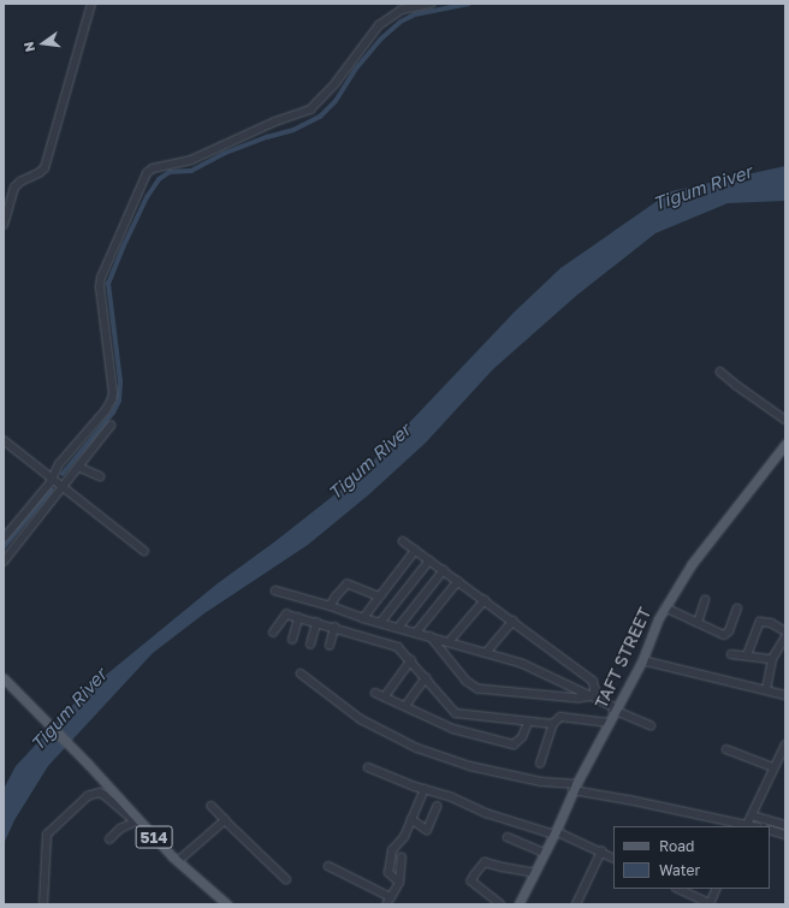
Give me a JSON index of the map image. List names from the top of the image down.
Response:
{
  "streets": {
    "main road": ["TAFT STREET", "514"]
  },
  "water": ["Tigum River"],
  "legend": ["Road", "Water"],
  "north": "left"
}
